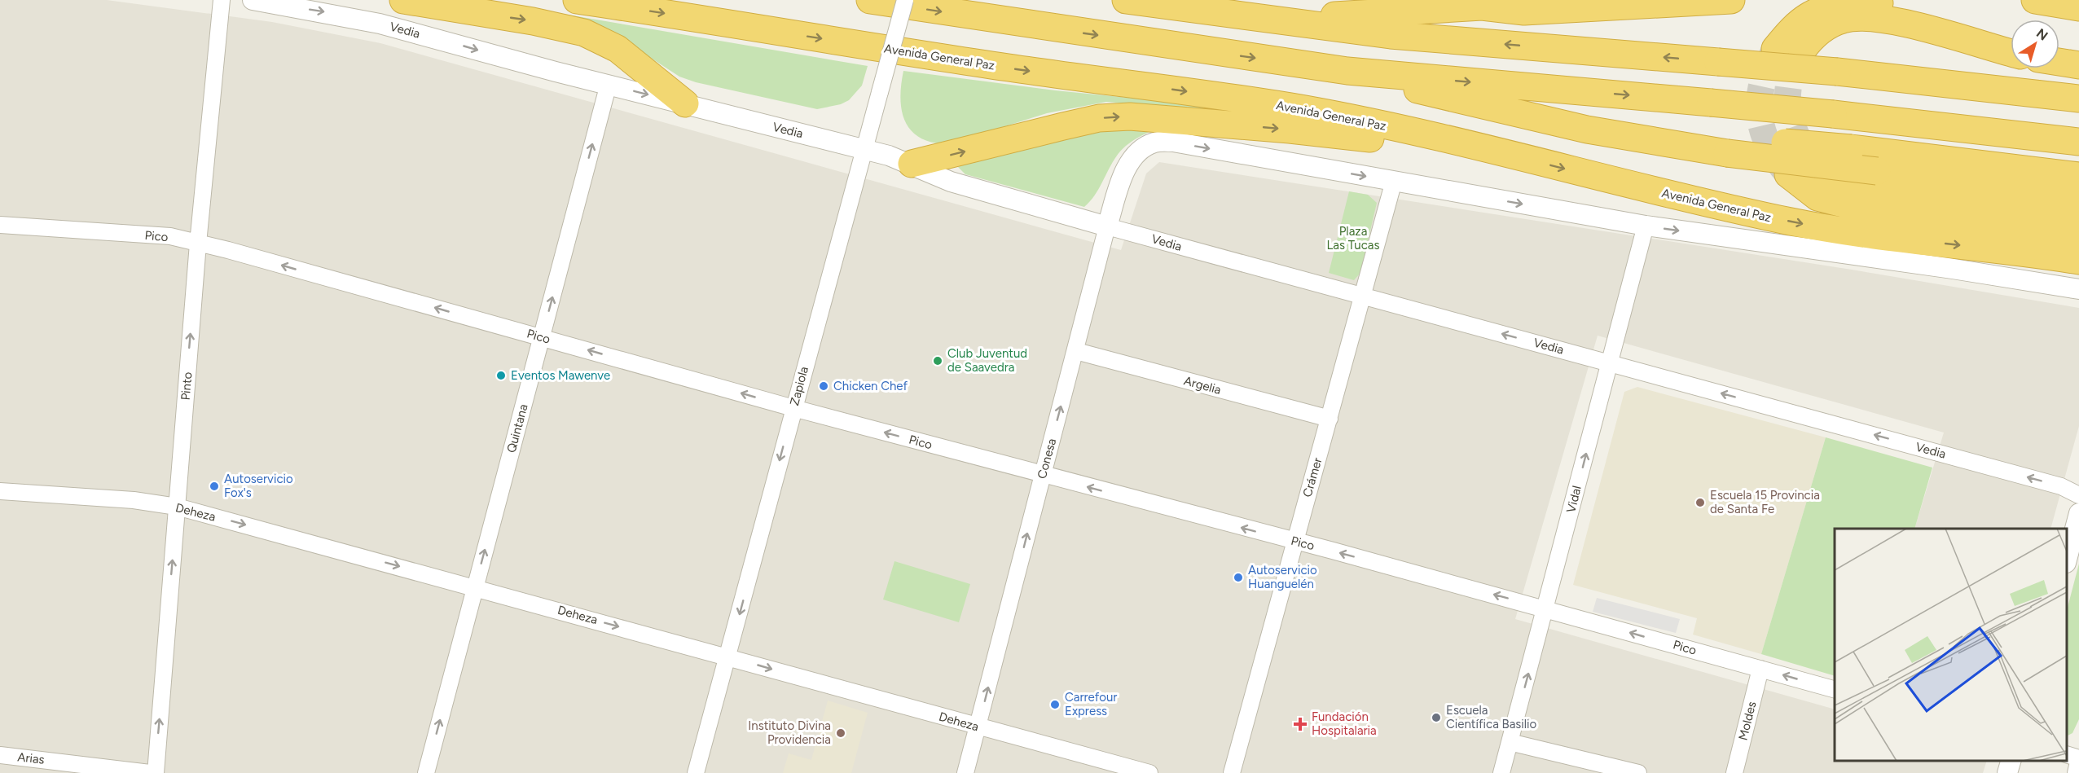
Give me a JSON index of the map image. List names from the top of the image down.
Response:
{
  "streets": {
    "highway": ["Avenida General Paz"],
    "street": [
      "Vedia",
      "Pico",
      "Argelia",
      "Pinto",
      "Zapiola",
      "Quintana",
      "Conesa",
      "Crámer",
      "Vidal",
      "Deheza",
      "Moldes",
      "Arias"
    ]
  },
  "crossings": [
    ["Vedia", "Zapiola"],
    ["Vedia", "Quintana"],
    ["Vedia", "Conesa"],
    ["Vedia", "Crámer"],
    ["Vedia", "Vidal"],
    ["Avenida General Paz", "Conesa"],
    ["Avenida General Paz", "Crámer"],
    ["Avenida General Paz", "Vidal"],
    ["Pico", "Pinto"],
    ["Pico", "Zapiola"],
    ["Pico", "Quintana"],
    ["Pico", "Conesa"],
    ["Pico", "Crámer"],
    ["Pico", "Vidal"],
    ["Pico", "Moldes"],
    ["Argelia", "Conesa"],
    ["Argelia", "Crámer"],
    ["Pinto", "Deheza"],
    ["Zapiola", "Deheza"],
    ["Quintana", "Deheza"],
    ["Conesa", "Deheza"]
  ],
  "one_way": [
    "Pico",
    "Pinto",
    "Quintana",
    "Conesa",
    "Vidal",
    "Deheza"
  ],
  "parks": ["Plaza Las Tucas"],
  "places": {
    "other": [
      "Club Juventud de Saavedra",
      "Eventos Mawenve",
      "Chicken Chef",
      "Autoservicio Fox's",
      "Escuela 15 Provincia de Santa Fe",
      "Autoservicio Huanguelén",
      "Carrefour Express",
      "Escuela Científica Basilio",
      "Instituto Divina Providencia"
    ],
    "health": ["Fundación Hospitalaria"]
  },
  "north": "top right"
}
